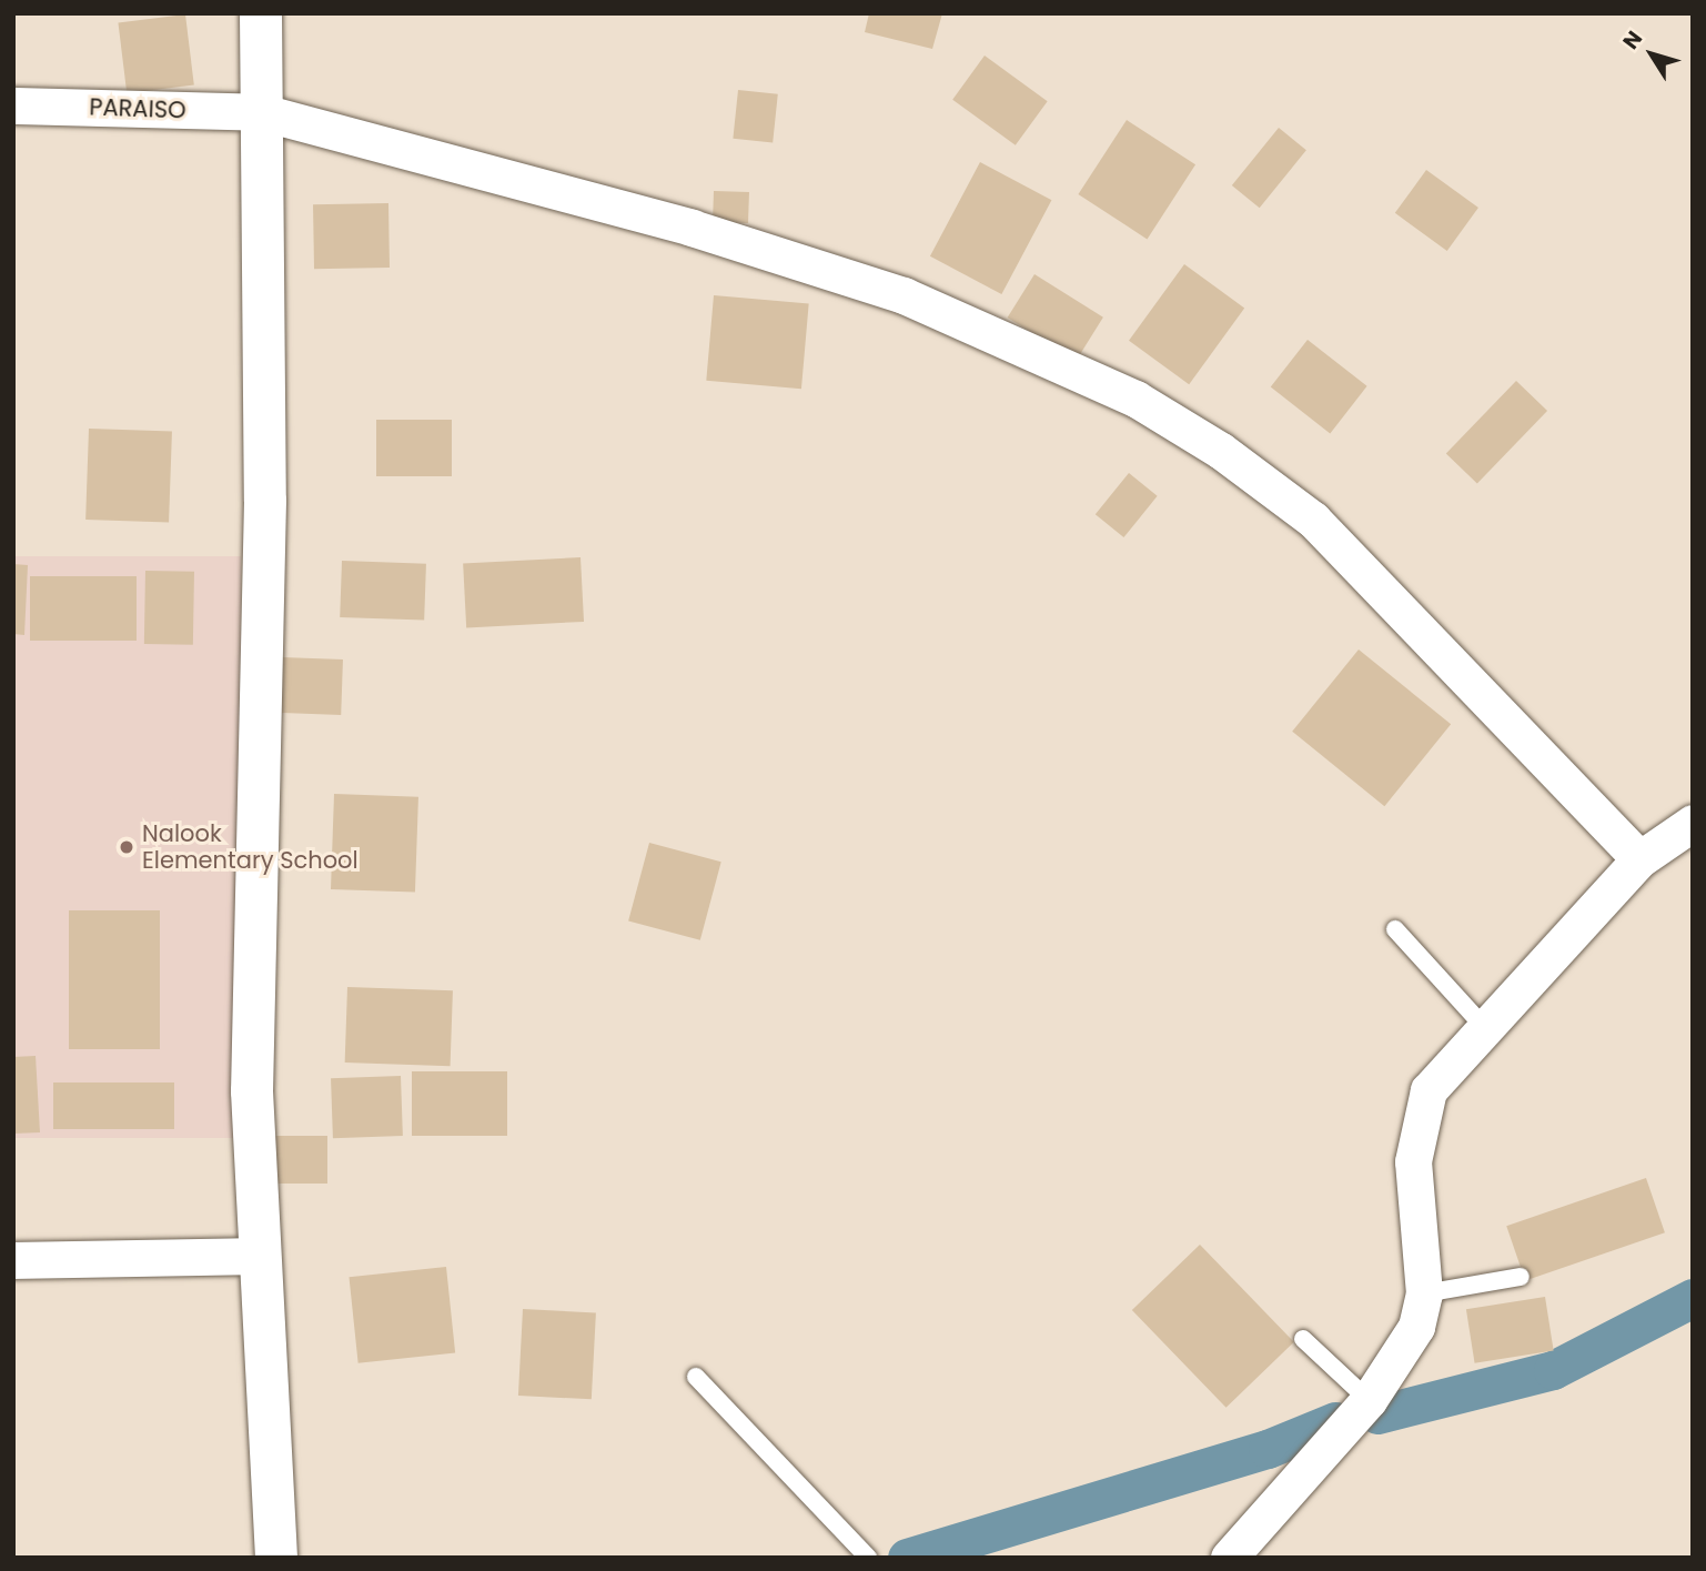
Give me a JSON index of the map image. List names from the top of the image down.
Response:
{
  "streets": {
    "street": ["PARAISO"]
  },
  "places": ["Nalook Elementary School"],
  "north": "top left"
}
